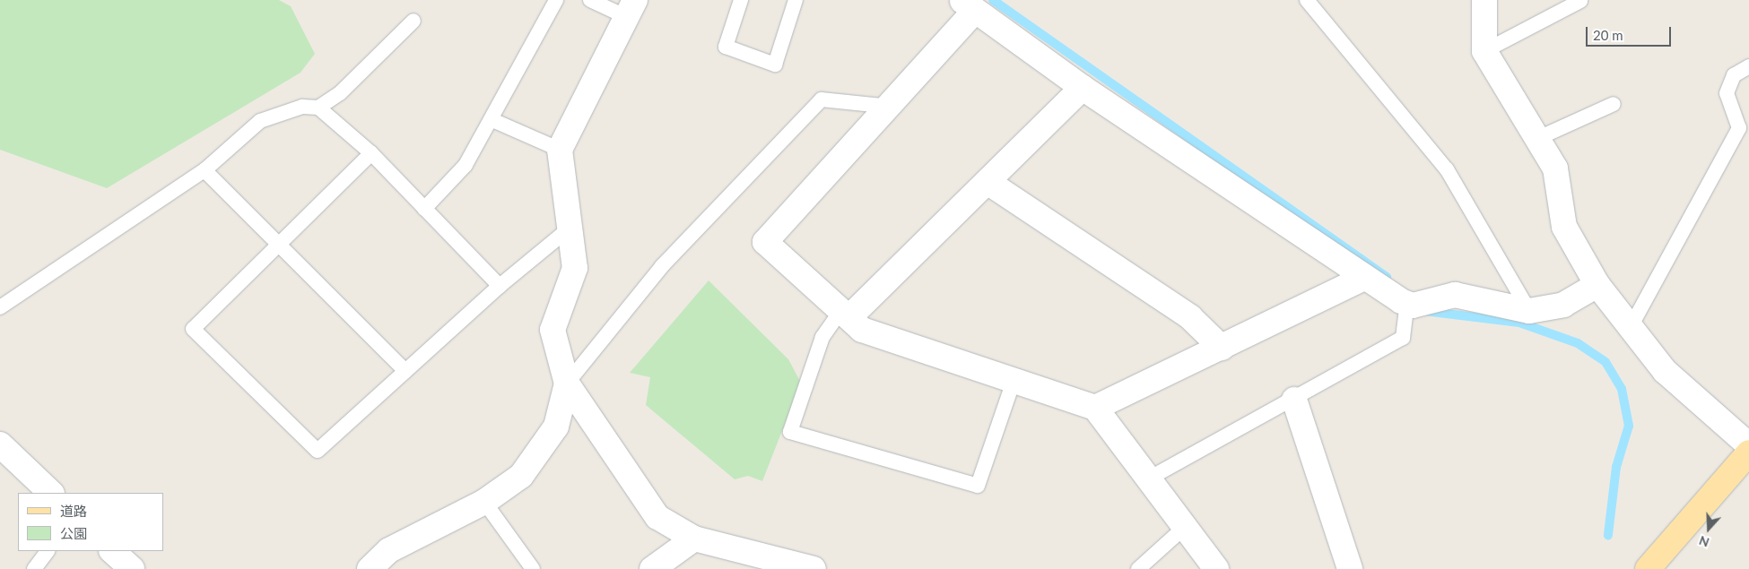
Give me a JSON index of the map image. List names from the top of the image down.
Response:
{
  "legend": ["道路", "公園"],
  "scale_bar": "20 m",
  "north": "bottom"
}
